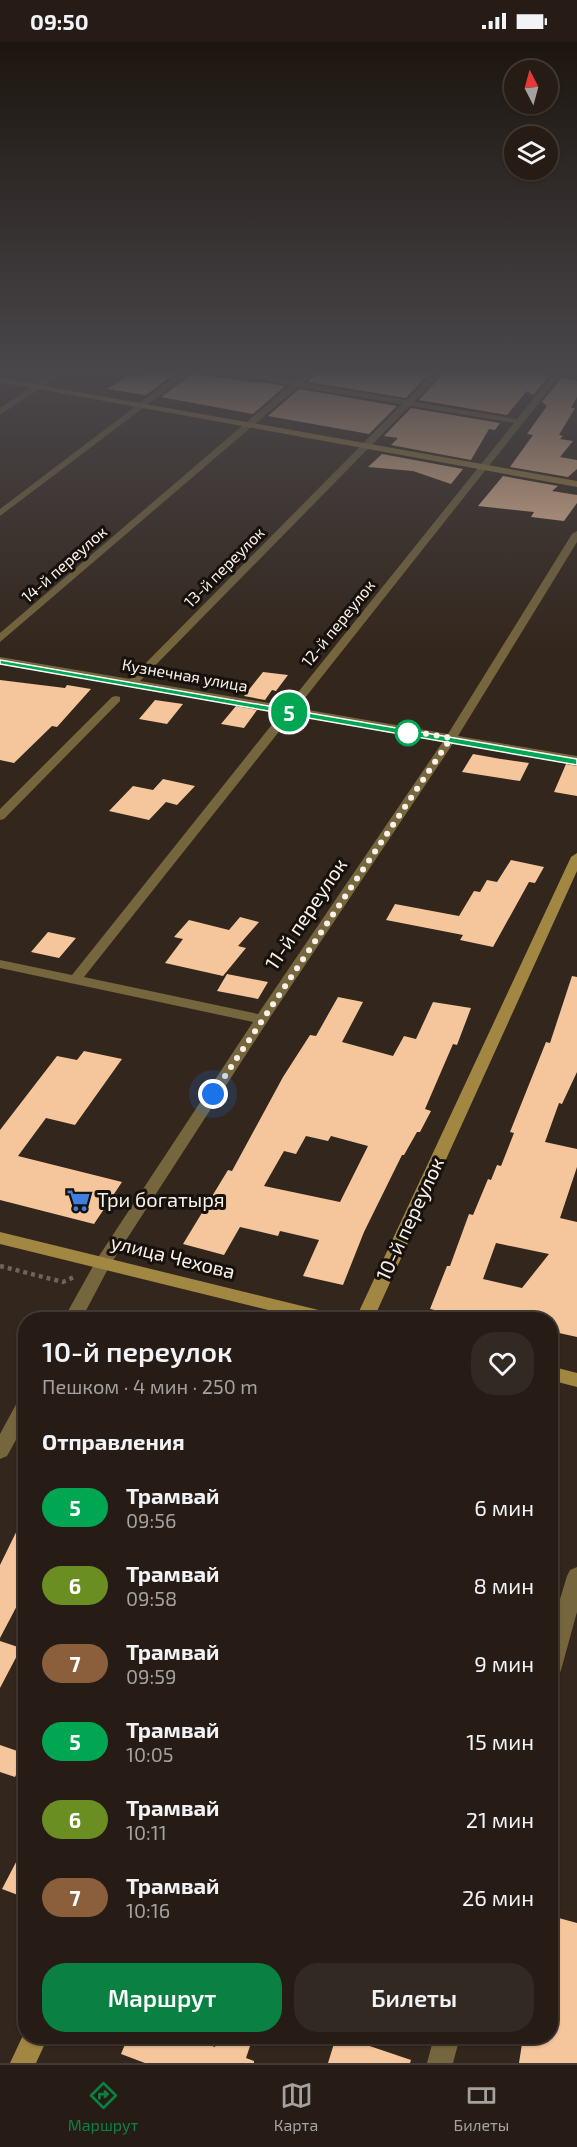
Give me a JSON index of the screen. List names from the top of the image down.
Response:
{
  "streets": {
    "main road": ["10-й переулок", "улица Чехова"],
    "street": [
      "14-й переулок",
      "13-й переулок",
      "12-й переулок",
      "Кузнечная улица",
      "11-й переулок"
    ]
  },
  "crossings": [
    ["13-й переулок", "Кузнечная улица"],
    ["12-й переулок", "Кузнечная улица"],
    ["Кузнечная улица", "11-й переулок"],
    ["11-й переулок", "улица Чехова"]
  ],
  "places": {
    "supermarket": ["Три богатыря"]
  },
  "lines": ["tram line 5"],
  "north": "top",
  "page": {
    "status": "09:50",
    "on_map": "5",
    "heading": [
      ["10-й переулок", "Пешком · 4 мин · 250 m"],
      "Отправления"
    ],
    "list": [
      {
        "mark": "5",
        "name": "Трамвай",
        "note": "09:56",
        "value": "6 мин"
      },
      {
        "mark": "6",
        "name": "Трамвай",
        "note": "09:58",
        "value": "8 мин"
      },
      {
        "mark": "7",
        "name": "Трамвай",
        "note": "09:59",
        "value": "9 мин"
      },
      {
        "mark": "5",
        "name": "Трамвай",
        "note": "10:05",
        "value": "15 мин"
      },
      {
        "mark": "6",
        "name": "Трамвай",
        "note": "10:11",
        "value": "21 мин"
      },
      {
        "mark": "7",
        "name": "Трамвай",
        "note": "10:16",
        "value": "26 мин"
      }
    ],
    "buttons": ["Маршрут", "Билеты"],
    "tabs": ["Маршрут", "Карта", "Билеты"]
  }
}
